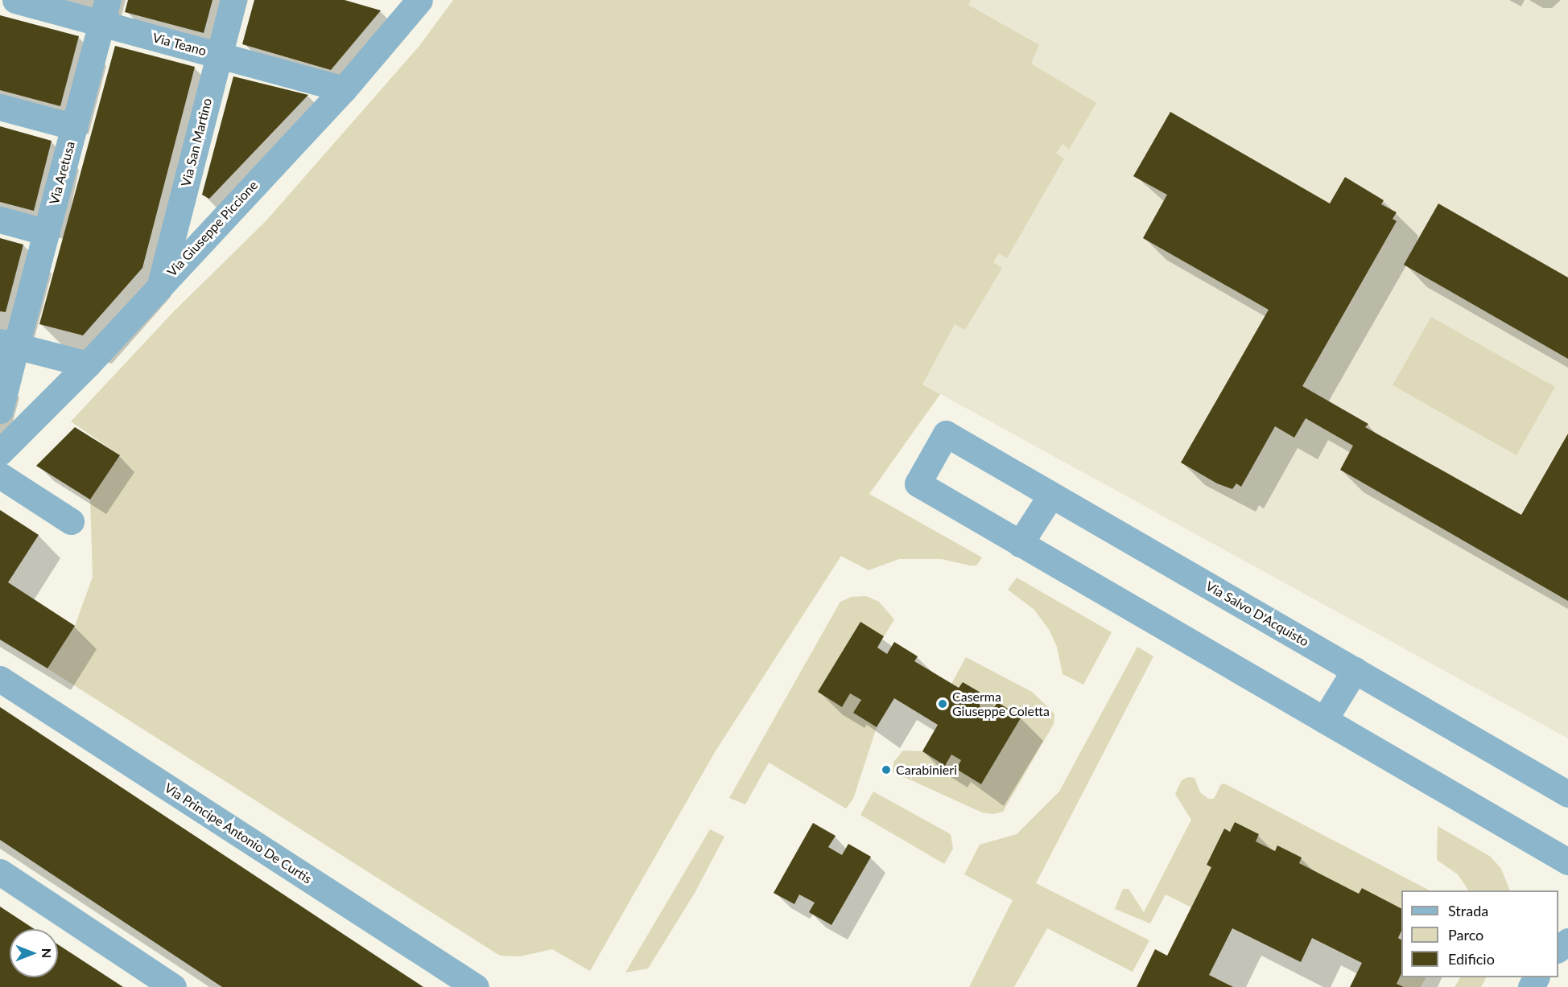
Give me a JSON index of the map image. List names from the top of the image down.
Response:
{
  "streets": {
    "street": [
      "Via Teano",
      "Via San Martino",
      "Via Aretusa",
      "Via Giuseppe Piccione",
      "Via Salvo D'Acquisto",
      "Via Principe Antonio De Curtis"
    ]
  },
  "crossings": [
    ["Via Teano", "Via San Martino"],
    ["Via Teano", "Via Aretusa"],
    ["Via Teano", "Via Giuseppe Piccione"],
    ["Via San Martino", "Via Giuseppe Piccione"]
  ],
  "places": ["Caserma Giuseppe Coletta", "Carabinieri"],
  "legend": ["Strada", "Parco", "Edificio"],
  "north": "right"
}
